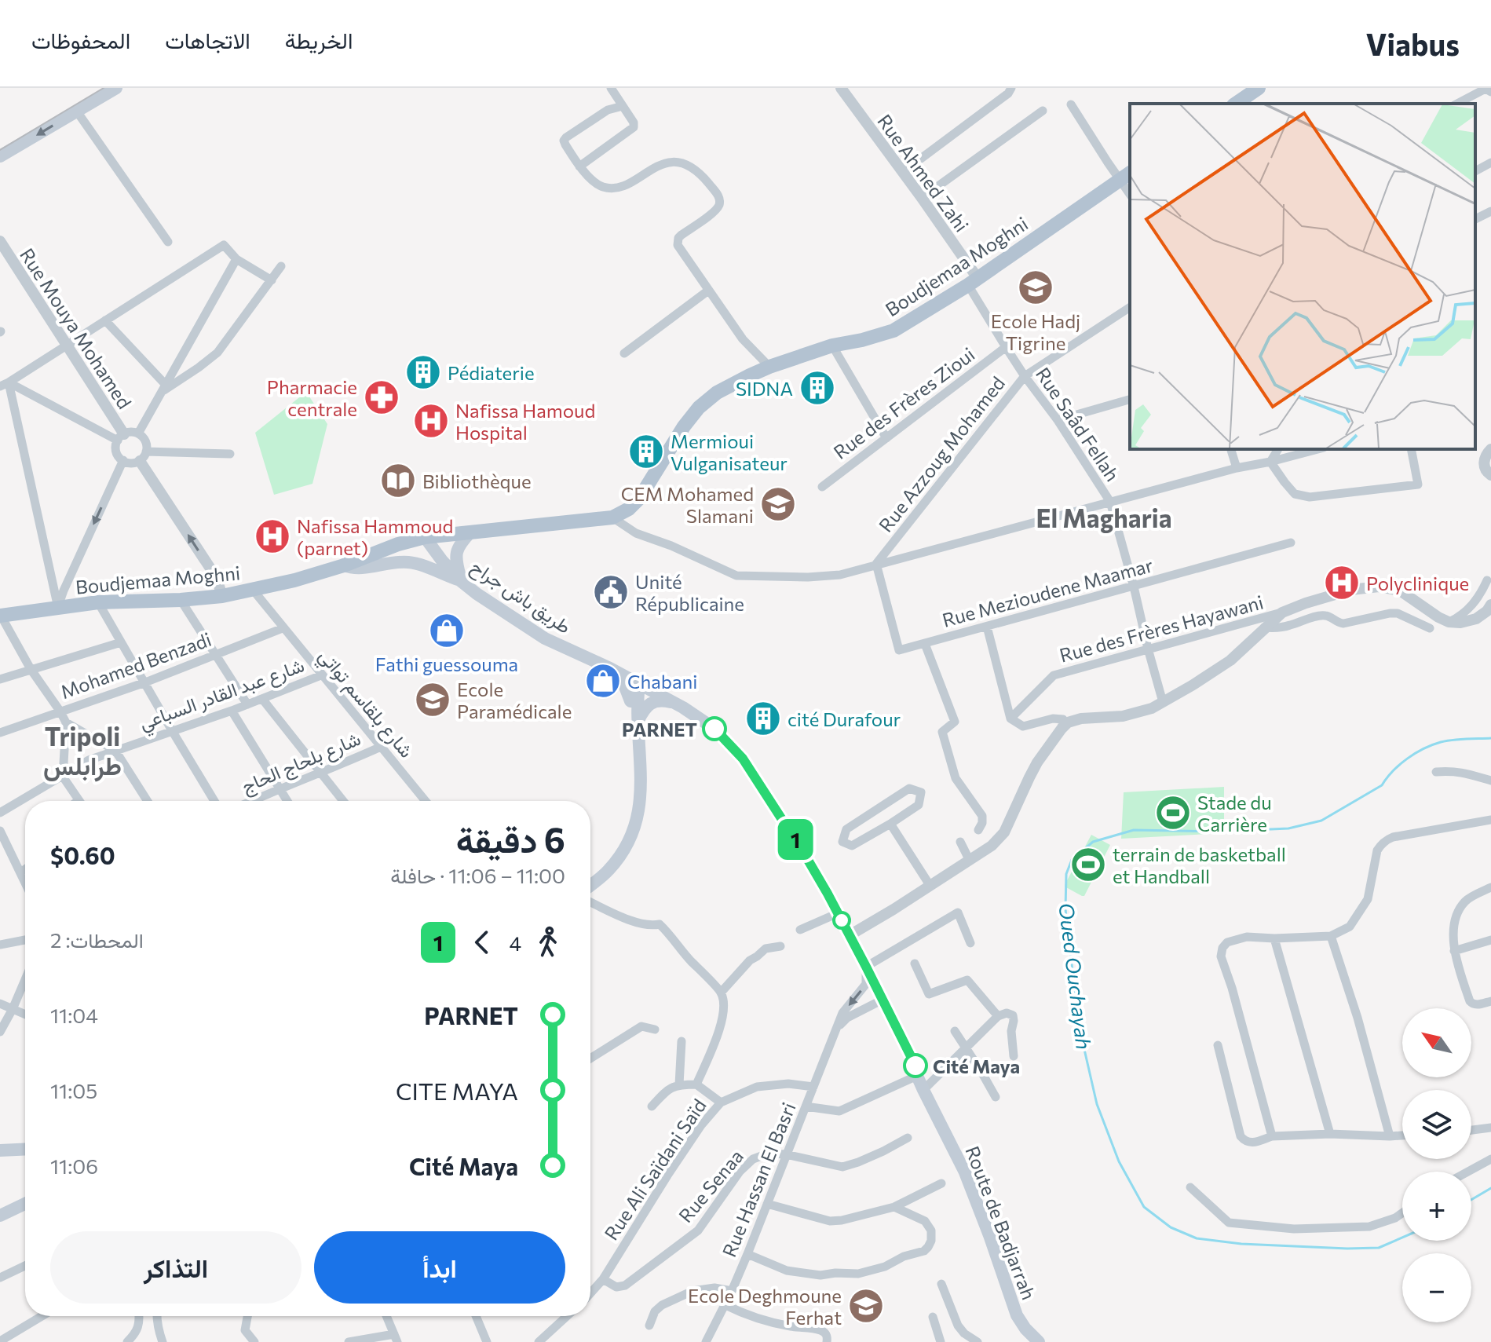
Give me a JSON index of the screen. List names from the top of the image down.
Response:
{
  "streets": {
    "main road": ["Boudjemaa Moghni", "طريق باش جراح", "Route de Badjarrah"],
    "street": [
      "Rue Ahmed Zahi",
      "Rue Mouya Mohamed",
      "Rue des Frères Zioui",
      "Rue Saâd Fellah",
      "Rue Azzoug Mohamed",
      "Rue Mezioudene Maamar",
      "Rue des Frères Hayawani",
      "Mohamed Benzadi",
      "شارع عبد القادر السباعي",
      "شارع بلقاسم تواتي",
      "شارع بلحاج الحاج",
      "Rue Ali Saïdani Saïd",
      "Rue Hassan El Basri",
      "Rue Senaa"
    ]
  },
  "crossings": [
    ["Rue Ahmed Zahi", "Boudjemaa Moghni"],
    ["Rue Ahmed Zahi", "Rue Saâd Fellah"],
    ["Boudjemaa Moghni", "Rue Saâd Fellah"],
    ["Boudjemaa Moghni", "طريق باش جراح"],
    ["Boudjemaa Moghni", "شارع بلقاسم تواتي"],
    ["Rue des Frères Zioui", "Rue Saâd Fellah"],
    ["Rue Saâd Fellah", "Rue Azzoug Mohamed"],
    ["Rue Saâd Fellah", "Rue Mezioudene Maamar"],
    ["Rue Saâd Fellah", "Rue des Frères Hayawani"],
    ["Rue Azzoug Mohamed", "Rue Mezioudene Maamar"],
    ["طريق باش جراح", "Route de Badjarrah"],
    ["Mohamed Benzadi", "شارع بلقاسم تواتي"],
    ["شارع عبد القادر السباعي", "شارع بلقاسم تواتي"],
    ["شارع بلقاسم تواتي", "شارع بلحاج الحاج"],
    ["Rue Ali Saïdani Saïd", "Rue Hassan El Basri"],
    ["Rue Ali Saïdani Saïd", "Rue Senaa"],
    ["Rue Hassan El Basri", "Rue Senaa"],
    ["Rue Hassan El Basri", "Route de Badjarrah"]
  ],
  "districts": ["El Magharia", "Tripoli طرابلس"],
  "water": ["Oued Ouchayah"],
  "places": {
    "school or university": [
      "Ecole Hadj Tigrine",
      "CEM Mohamed Slamani",
      "Ecole Paramédicale",
      "Ecole Deghmoune Ferhat"
    ],
    "building": [
      "Pédiaterie",
      "SIDNA",
      "Mermioui Vulganisateur",
      "cité Durafour"
    ],
    "pharmacy": ["Pharmacie centrale"],
    "hospital": ["Nafissa Hamoud Hospital", "Nafissa Hammoud (parnet)", "Polyclinique"],
    "library": ["Bibliothèque"],
    "public building": ["Unité Républicaine"],
    "shop": ["Fathi guessouma", "Chabani"],
    "other": ["PARNET", "Cité Maya"],
    "sports": ["Stade du Carrière", "terrain de basketball et Handball"]
  },
  "lines": ["bus line 1"],
  "north": "top left",
  "page": {
    "header": "Viabus",
    "nav": ["الخريطة", "الاتجاهات", "المحفوظات"],
    "on_map": "1",
    "heading": ["6 دقيقة", "11:00 – 11:06 · حافلة", "$0.60"],
    "legs": ["4", "1", "المحطات: 2"],
    "list": [
      {
        "name": "PARNET",
        "value": "11:04"
      },
      {
        "name": "CITE MAYA",
        "value": "11:05"
      },
      {
        "name": "Cité Maya",
        "value": "11:06"
      }
    ],
    "map_buttons": ["+", "−"],
    "buttons": ["ابدأ", "التذاكر"]
  }
}
